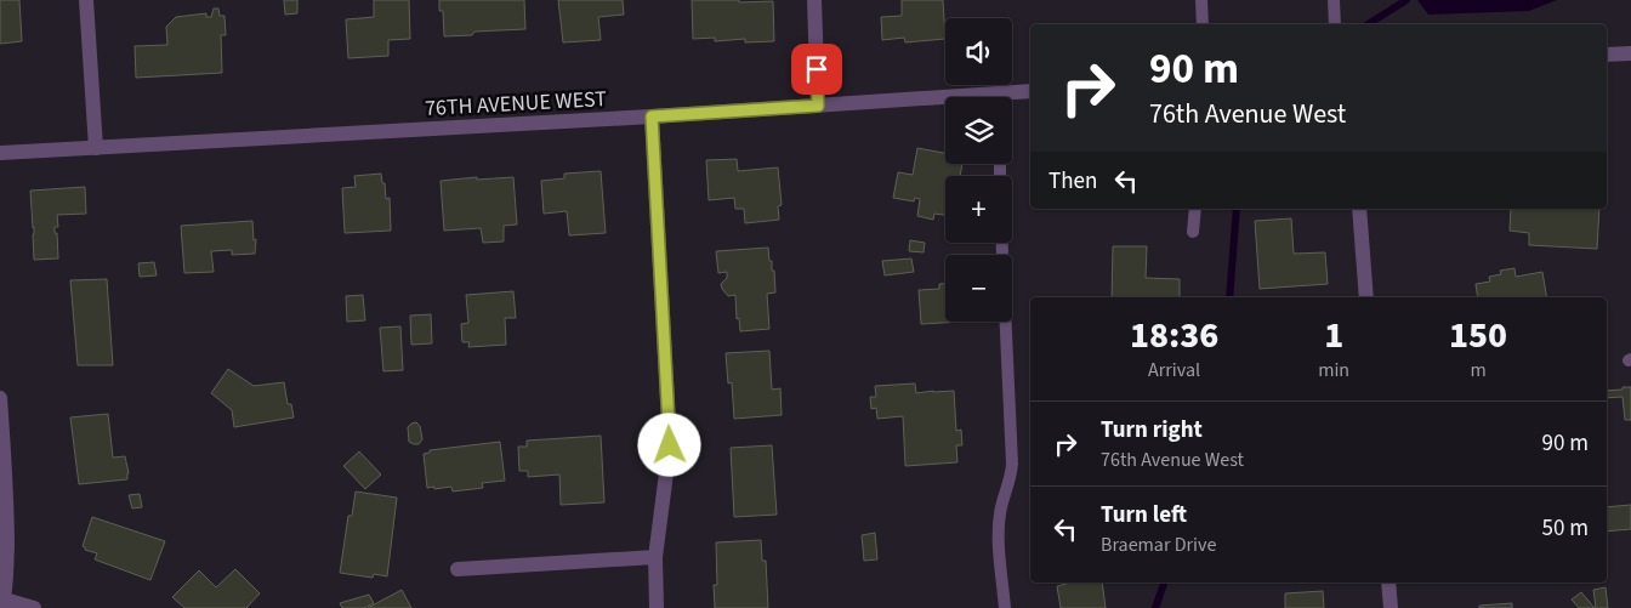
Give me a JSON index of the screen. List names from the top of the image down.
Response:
{
  "streets": {
    "street": ["76TH AVENUE WEST"]
  },
  "page": {
    "map_buttons": ["+", "−"],
    "turn": ["90 m", "76th Avenue West"],
    "then": "Then",
    "eta": [
      "18:36",
      "Arrival",
      "1",
      "min",
      "150",
      "m"
    ],
    "list": [
      {
        "name": "Turn right",
        "note": "76th Avenue West",
        "value": "90 m"
      },
      {
        "name": "Turn left",
        "note": "Braemar Drive",
        "value": "50 m"
      }
    ]
  }
}
